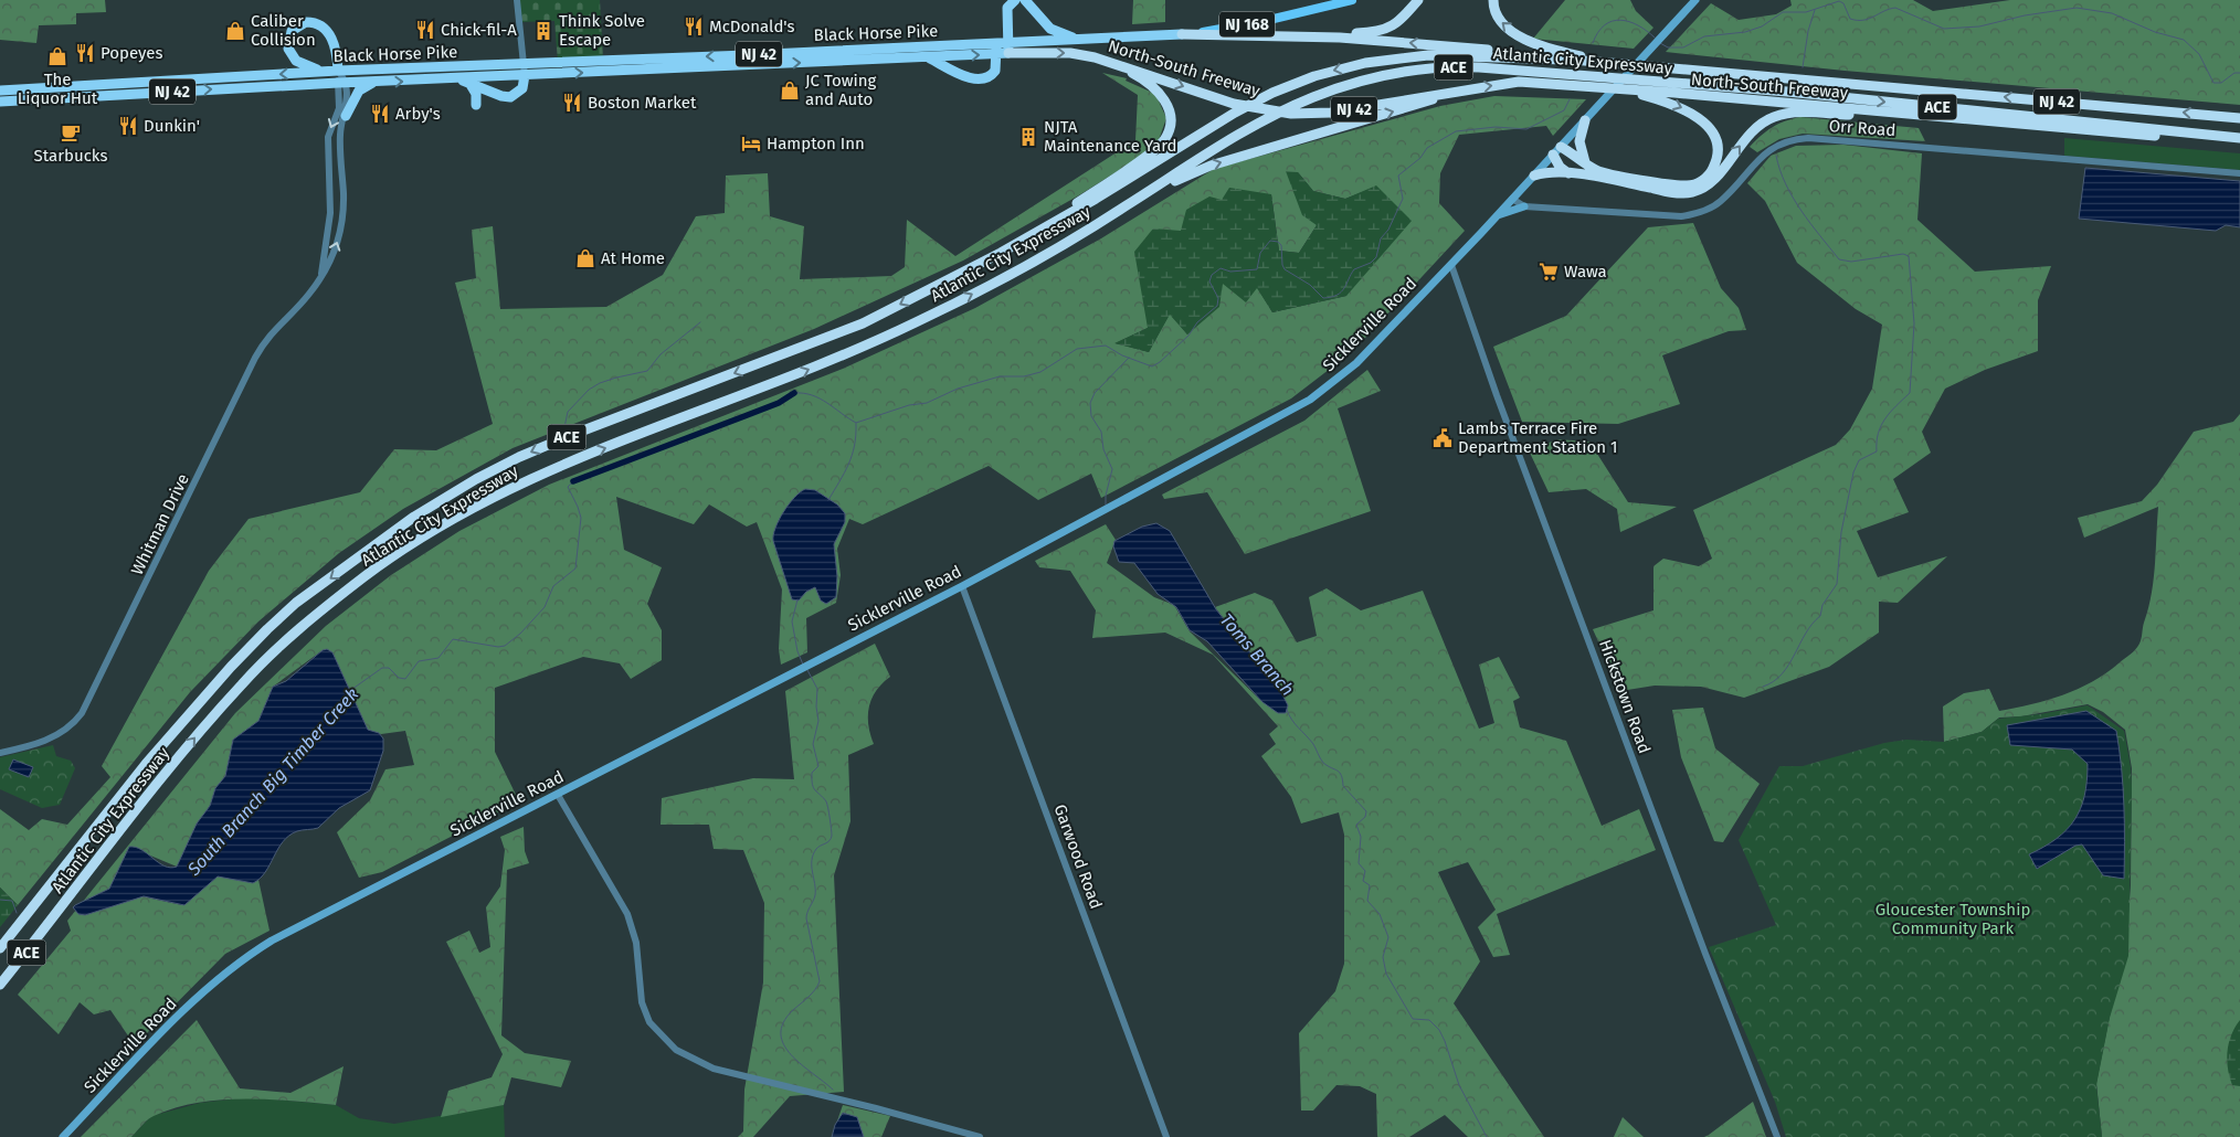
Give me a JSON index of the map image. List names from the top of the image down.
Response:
{
  "streets": {
    "highway": [
      "Black Horse Pike",
      "NJ 42",
      "Atlantic City Expressway",
      "ACE",
      "North-South Freeway"
    ],
    "main road": ["NJ 168", "Sicklerville Road"],
    "street": [
      "Orr Road",
      "Whitman Drive",
      "Hickstown Road",
      "Garwood Road"
    ]
  },
  "crossings": [
    ["Black Horse Pike", "North-South Freeway"],
    ["Black Horse Pike", "Whitman Drive"],
    ["Atlantic City Expressway", "North-South Freeway"],
    ["Orr Road", "Sicklerville Road"],
    ["Sicklerville Road", "Hickstown Road"],
    ["Sicklerville Road", "Garwood Road"]
  ],
  "water": ["Toms Branch", "South Branch Big Timber Creek"],
  "parks": ["Gloucester Township Community Park"],
  "places": {
    "restaurant": [
      "McDonald's",
      "Chick-fil-A",
      "Popeyes",
      "Boston Market",
      "Arby's",
      "Dunkin'"
    ],
    "shop": [
      "Caliber Collision",
      "The Liquor Hut",
      "JC Towing and Auto",
      "At Home"
    ],
    "building": ["Think Solve Escape", "NJTA Maintenance Yard"],
    "cafe": ["Starbucks"],
    "hotel": ["Hampton Inn"],
    "supermarket": ["Wawa"],
    "public building": ["Lambs Terrace Fire Department Station 1"]
  }
}
